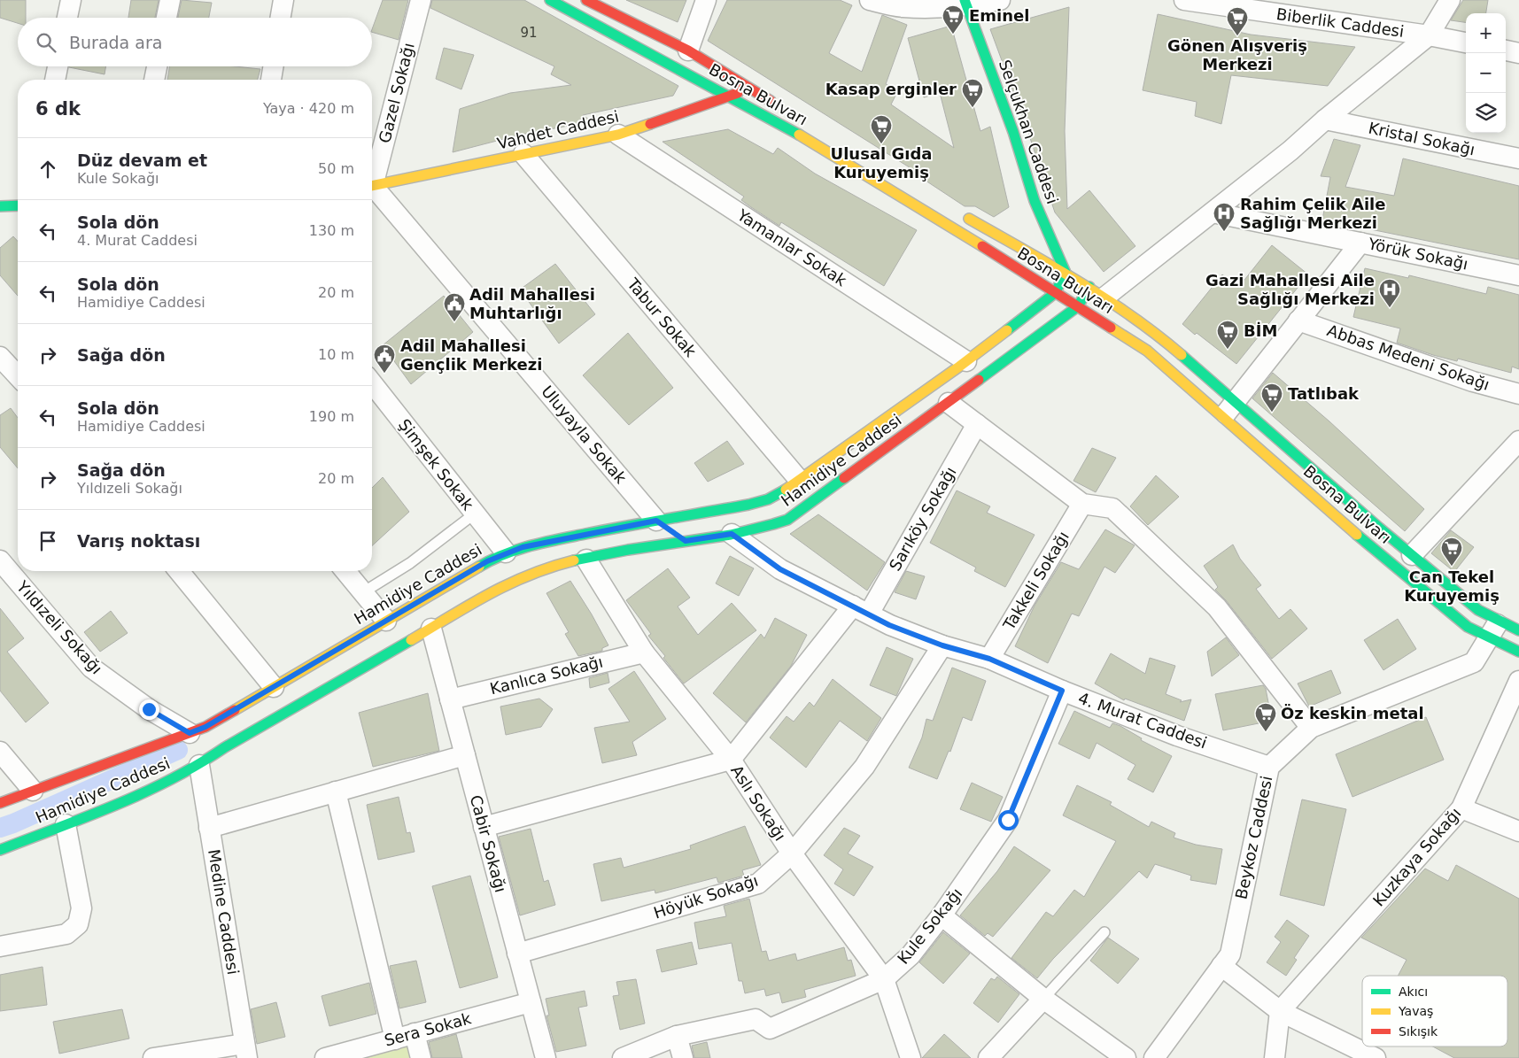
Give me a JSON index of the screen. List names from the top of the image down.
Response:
{
  "streets": {
    "street": [
      "Biberlik Caddesi",
      "Gazel Sokağı",
      "Bosna Bulvarı",
      "Vahdet Caddesi",
      "Selçukhan Caddesi",
      "Kristal Sokağı",
      "Yamanlar Sokak",
      "Yörük Sokağı",
      "Tabur Sokak",
      "Abbas Medeni Sokağı",
      "Uluyayla Sokak",
      "Hamidiye Caddesi",
      "Şimşek Sokak",
      "Sarıköy Sokağı",
      "Takkeli Sokağı",
      "Yıldızeli Sokağı",
      "Kanlıca Sokağı",
      "4. Murat Caddesi",
      "Aslı Sokağı",
      "Beykoz Caddesi",
      "Cabir Sokağı",
      "Kuzkaya Sokağı",
      "Höyük Sokağı",
      "Medine Caddesi",
      "Kule Sokağı",
      "Sera Sokak"
    ]
  },
  "crossings": [
    ["Bosna Bulvarı", "Vahdet Caddesi"],
    ["Bosna Bulvarı", "Selçukhan Caddesi"],
    ["Bosna Bulvarı", "Hamidiye Caddesi"],
    ["Bosna Bulvarı", "Beykoz Caddesi"],
    ["Vahdet Caddesi", "Yamanlar Sokak"],
    ["Vahdet Caddesi", "Tabur Sokak"],
    ["Yamanlar Sokak", "Hamidiye Caddesi"],
    ["Tabur Sokak", "Hamidiye Caddesi"],
    ["Uluyayla Sokak", "Hamidiye Caddesi"],
    ["Hamidiye Caddesi", "Şimşek Sokak"],
    ["Hamidiye Caddesi", "Yıldızeli Sokağı"],
    ["Hamidiye Caddesi", "4. Murat Caddesi"],
    ["Hamidiye Caddesi", "Aslı Sokağı"],
    ["Hamidiye Caddesi", "Cabir Sokağı"],
    ["Hamidiye Caddesi", "Medine Caddesi"],
    ["Sarıköy Sokağı", "4. Murat Caddesi"],
    ["Sarıköy Sokağı", "Aslı Sokağı"],
    ["Takkeli Sokağı", "4. Murat Caddesi"],
    ["Kanlıca Sokağı", "Aslı Sokağı"],
    ["Kanlıca Sokağı", "Cabir Sokağı"],
    ["4. Murat Caddesi", "Beykoz Caddesi"],
    ["4. Murat Caddesi", "Höyük Sokağı"],
    ["4. Murat Caddesi", "Kule Sokağı"],
    ["Aslı Sokağı", "Höyük Sokağı"],
    ["Aslı Sokağı", "Kule Sokağı"],
    ["Cabir Sokağı", "Höyük Sokağı"],
    ["Cabir Sokağı", "Sera Sokak"]
  ],
  "places": {
    "supermarket": [
      "Eminel",
      "Gönen Alışveriş Merkezi",
      "Kasap erginler",
      "Ulusal Gıda Kuruyemiş",
      "BİM",
      "Tatlıbak",
      "Can Tekel Kuruyemiş",
      "Öz keskin metal"
    ],
    "hospital": ["Rahim Çelik Aile Sağlığı Merkezi", "Gazi Mahallesi Aile Sağlığı Merkezi"],
    "public building": ["Adil Mahallesi Muhtarlığı", "Adil Mahallesi Gençlik Merkezi"]
  },
  "house_numbers": ["91"],
  "legend": ["Akıcı", "Yavaş", "Sıkışık"],
  "page": {
    "map_buttons": ["+", "−"],
    "search": "Burada ara",
    "heading": ["6 dk", "Yaya · 420 m"],
    "list": [
      ["Düz devam et", "Kule Sokağı", "50 m"],
      ["Sola dön", "4. Murat Caddesi", "130 m"],
      ["Sola dön", "Hamidiye Caddesi", "20 m"],
      ["Sağa dön", "10 m"],
      ["Sola dön", "Hamidiye Caddesi", "190 m"],
      ["Sağa dön", "Yıldızeli Sokağı", "20 m"],
      "Varış noktası"
    ]
  }
}
